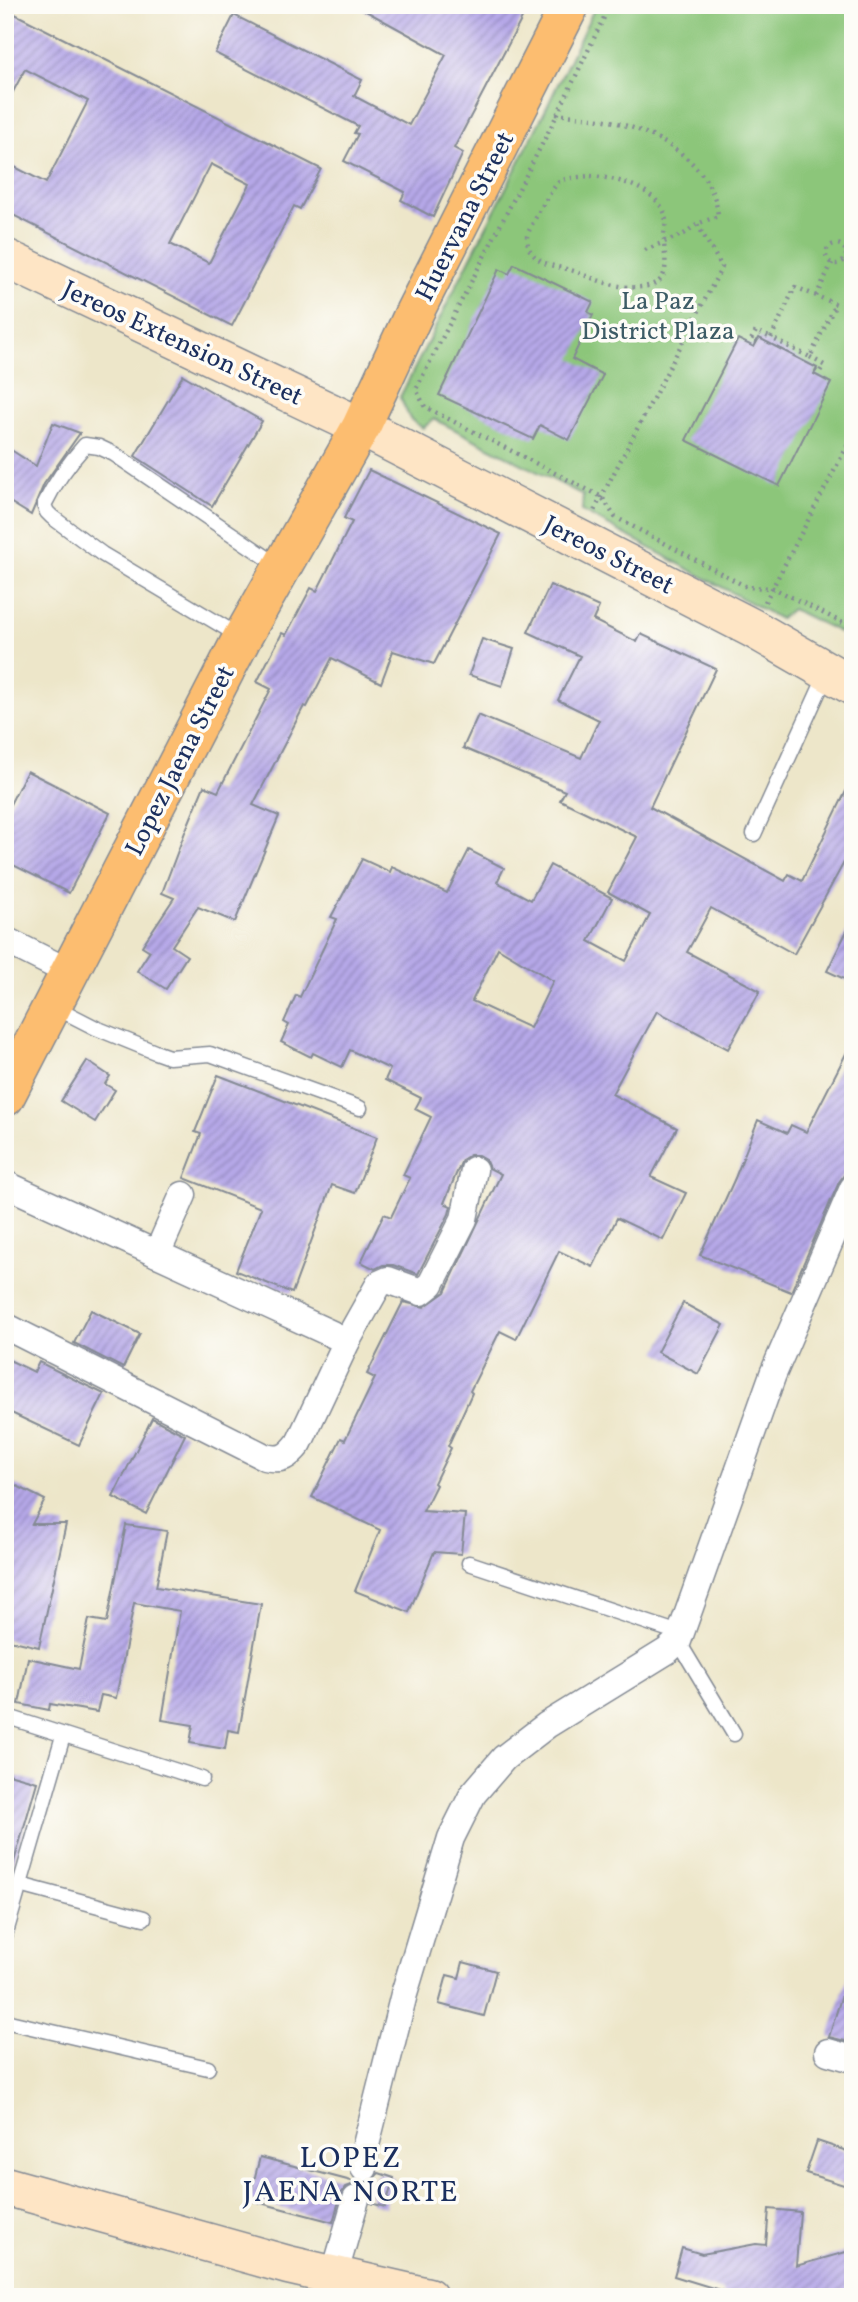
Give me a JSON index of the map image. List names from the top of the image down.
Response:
{
  "streets": {
    "main road": ["Huervana Street", "Lopez Jaena Street"],
    "street": ["Jereos Extension Street", "Jereos Street"]
  },
  "crossings": [
    ["Huervana Street", "Jereos Extension Street"],
    ["Huervana Street", "Jereos Street"],
    ["Huervana Street", "Lopez Jaena Street"],
    ["Jereos Extension Street", "Jereos Street"],
    ["Jereos Extension Street", "Lopez Jaena Street"],
    ["Jereos Street", "Lopez Jaena Street"]
  ],
  "districts": ["LOPEZ JAENA NORTE"],
  "parks": ["La Paz District Plaza"]
}
